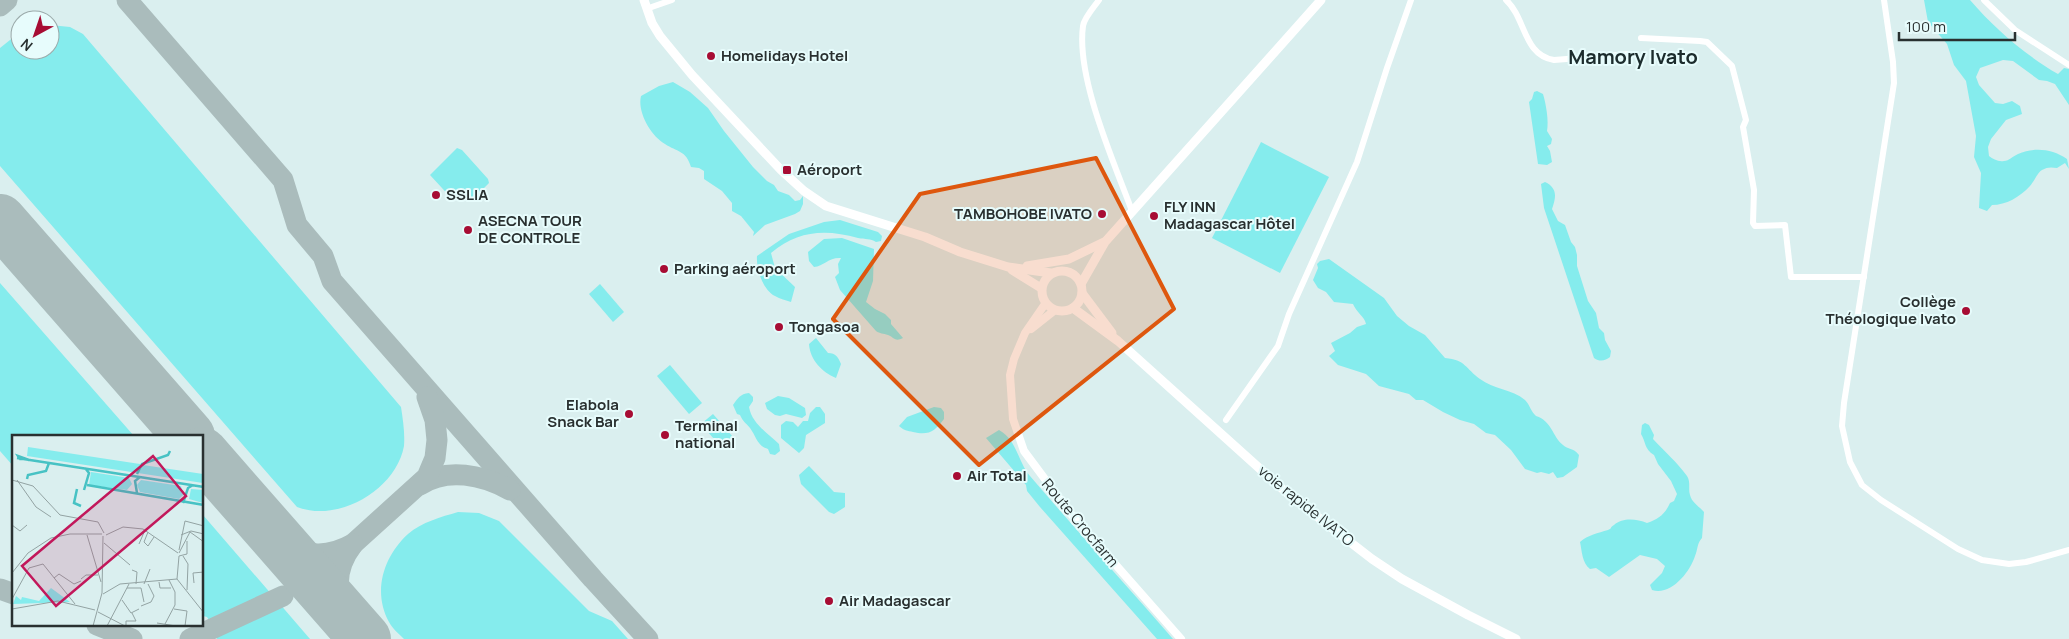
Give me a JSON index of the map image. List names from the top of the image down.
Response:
{
  "streets": {
    "main road": ["voie rapide IVATO"],
    "street": ["Route Crocfarm"]
  },
  "districts": ["Mamory Ivato"],
  "places": {
    "other": [
      "Homelidays Hotel",
      "SSLIA",
      "TAMBOHOBE IVATO",
      "FLY INN Madagascar Hôtel",
      "ASECNA TOUR DE CONTROLE",
      "Parking aéroport",
      "Collège Théologique Ivato",
      "Tongasoa",
      "Elabola Snack Bar",
      "Terminal national",
      "Air Total",
      "Air Madagascar"
    ],
    "transit": ["Aéroport"]
  },
  "scale_bar": "100 m",
  "north": "bottom left"
}
